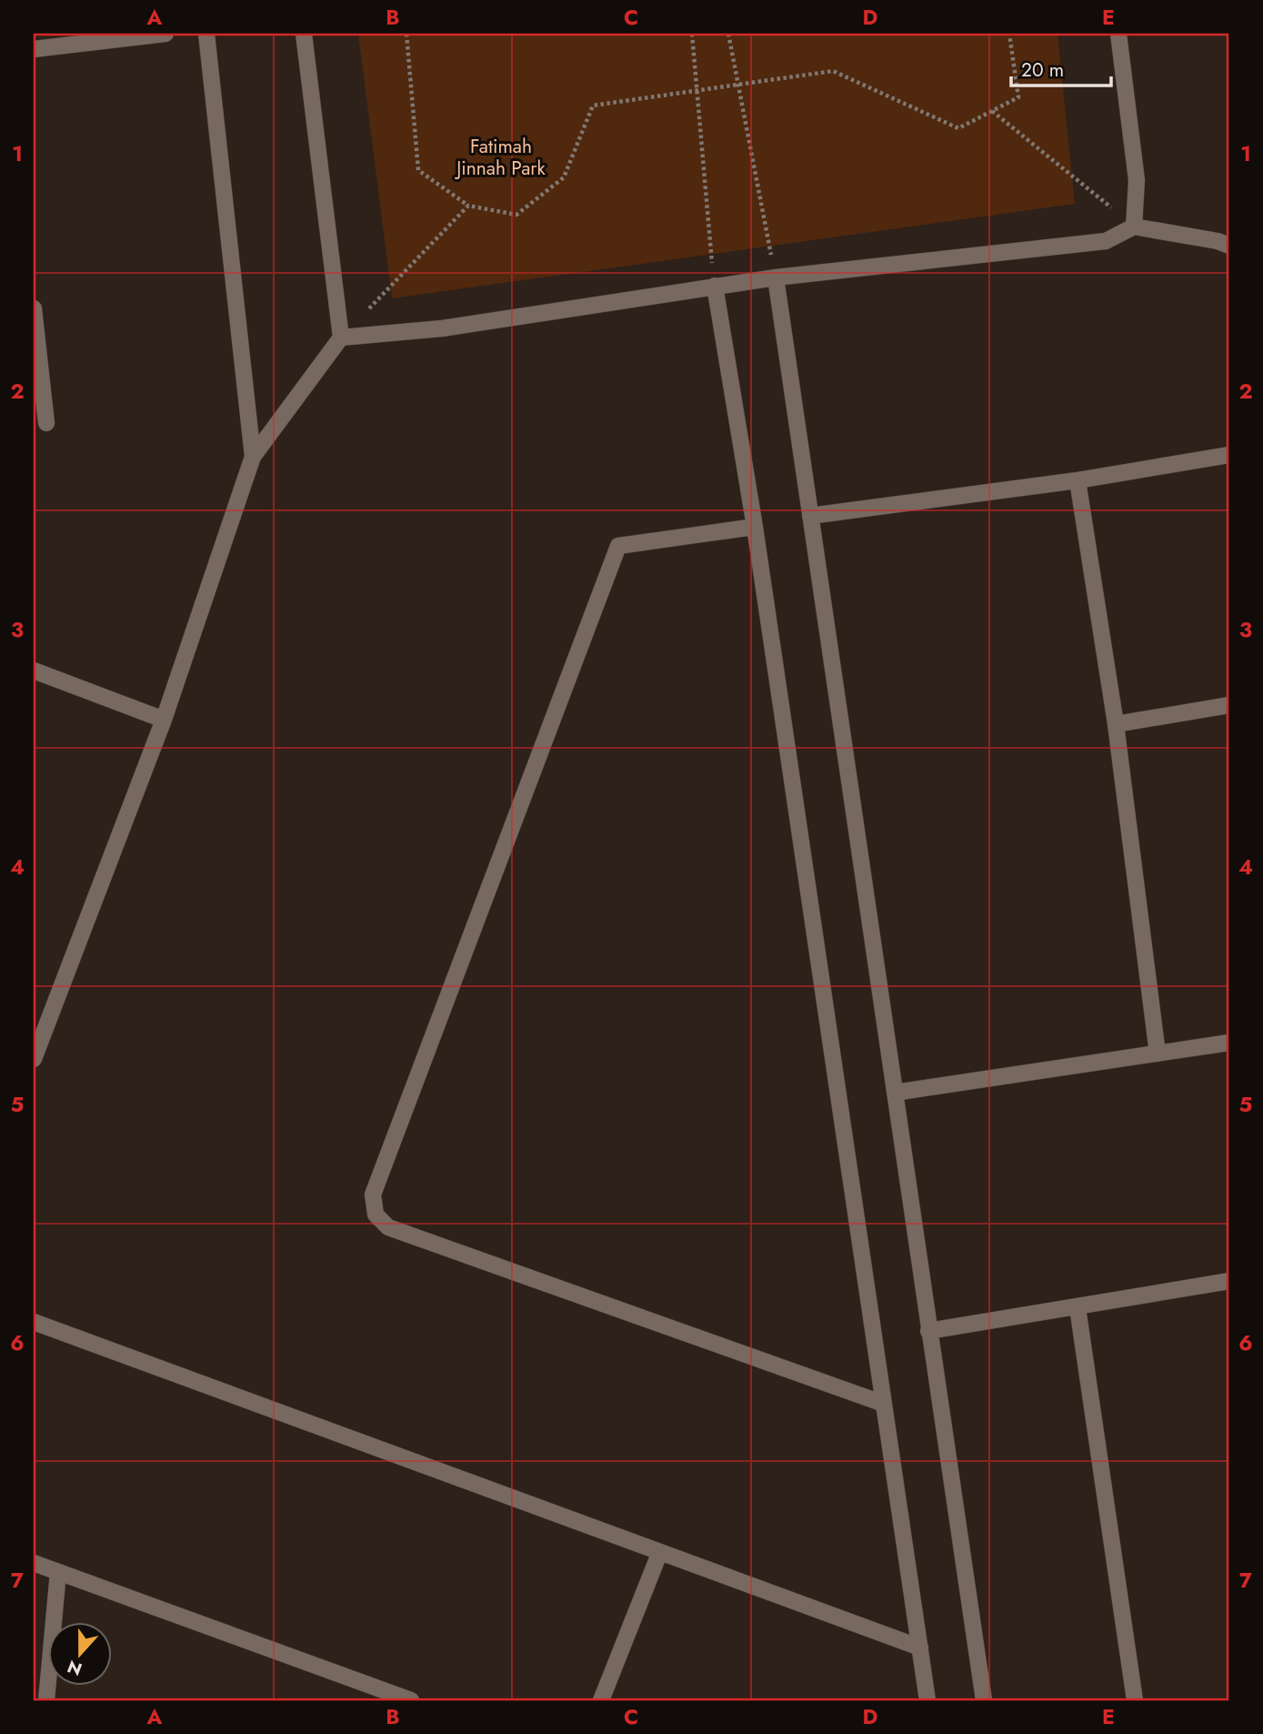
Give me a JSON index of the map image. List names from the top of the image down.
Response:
{
  "parks": ["Fatimah Jinnah Park"],
  "scale_bar": "20 m",
  "north": "bottom",
  "grid": {
    "columns": [
      "A",
      "B",
      "C",
      "D",
      "E"
    ],
    "rows": [
      "1",
      "2",
      "3",
      "4",
      "5",
      "6",
      "7"
    ]
  }
}
